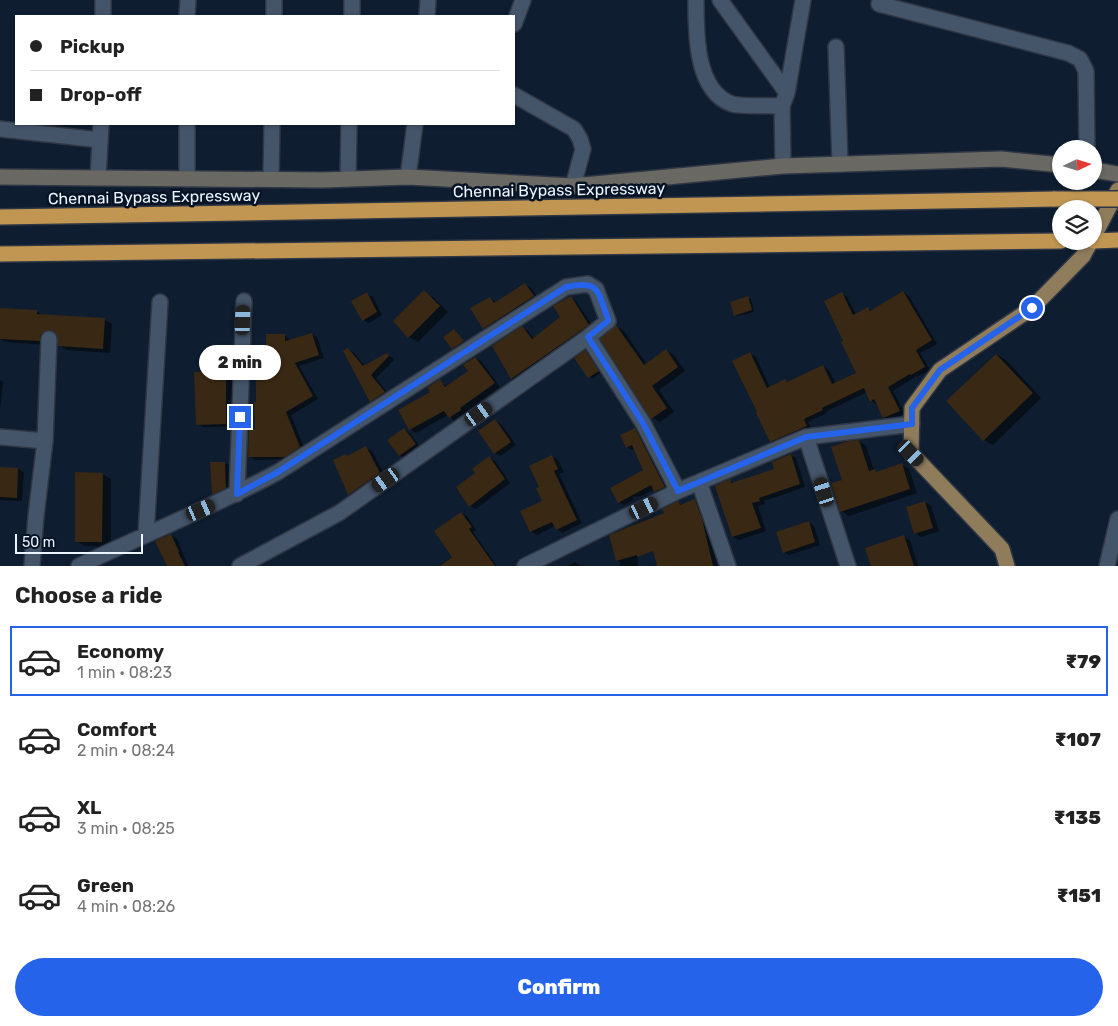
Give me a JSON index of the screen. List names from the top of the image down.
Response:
{
  "streets": {
    "highway": ["Chennai Bypass Expressway"]
  },
  "scale_bar": "50 m",
  "north": "right",
  "page": {
    "banner": ["Pickup", "Drop-off"],
    "bubble": "2 min",
    "scale": "50 m",
    "heading": "Choose a ride",
    "list": [
      {
        "name": "Economy",
        "note": "1 min · 08:23",
        "value": "₹79"
      },
      {
        "name": "Comfort",
        "note": "2 min · 08:24",
        "value": "₹107"
      },
      {
        "name": "XL",
        "note": "3 min · 08:25",
        "value": "₹135"
      },
      {
        "name": "Green",
        "note": "4 min · 08:26",
        "value": "₹151"
      }
    ],
    "buttons": "Confirm"
  }
}
